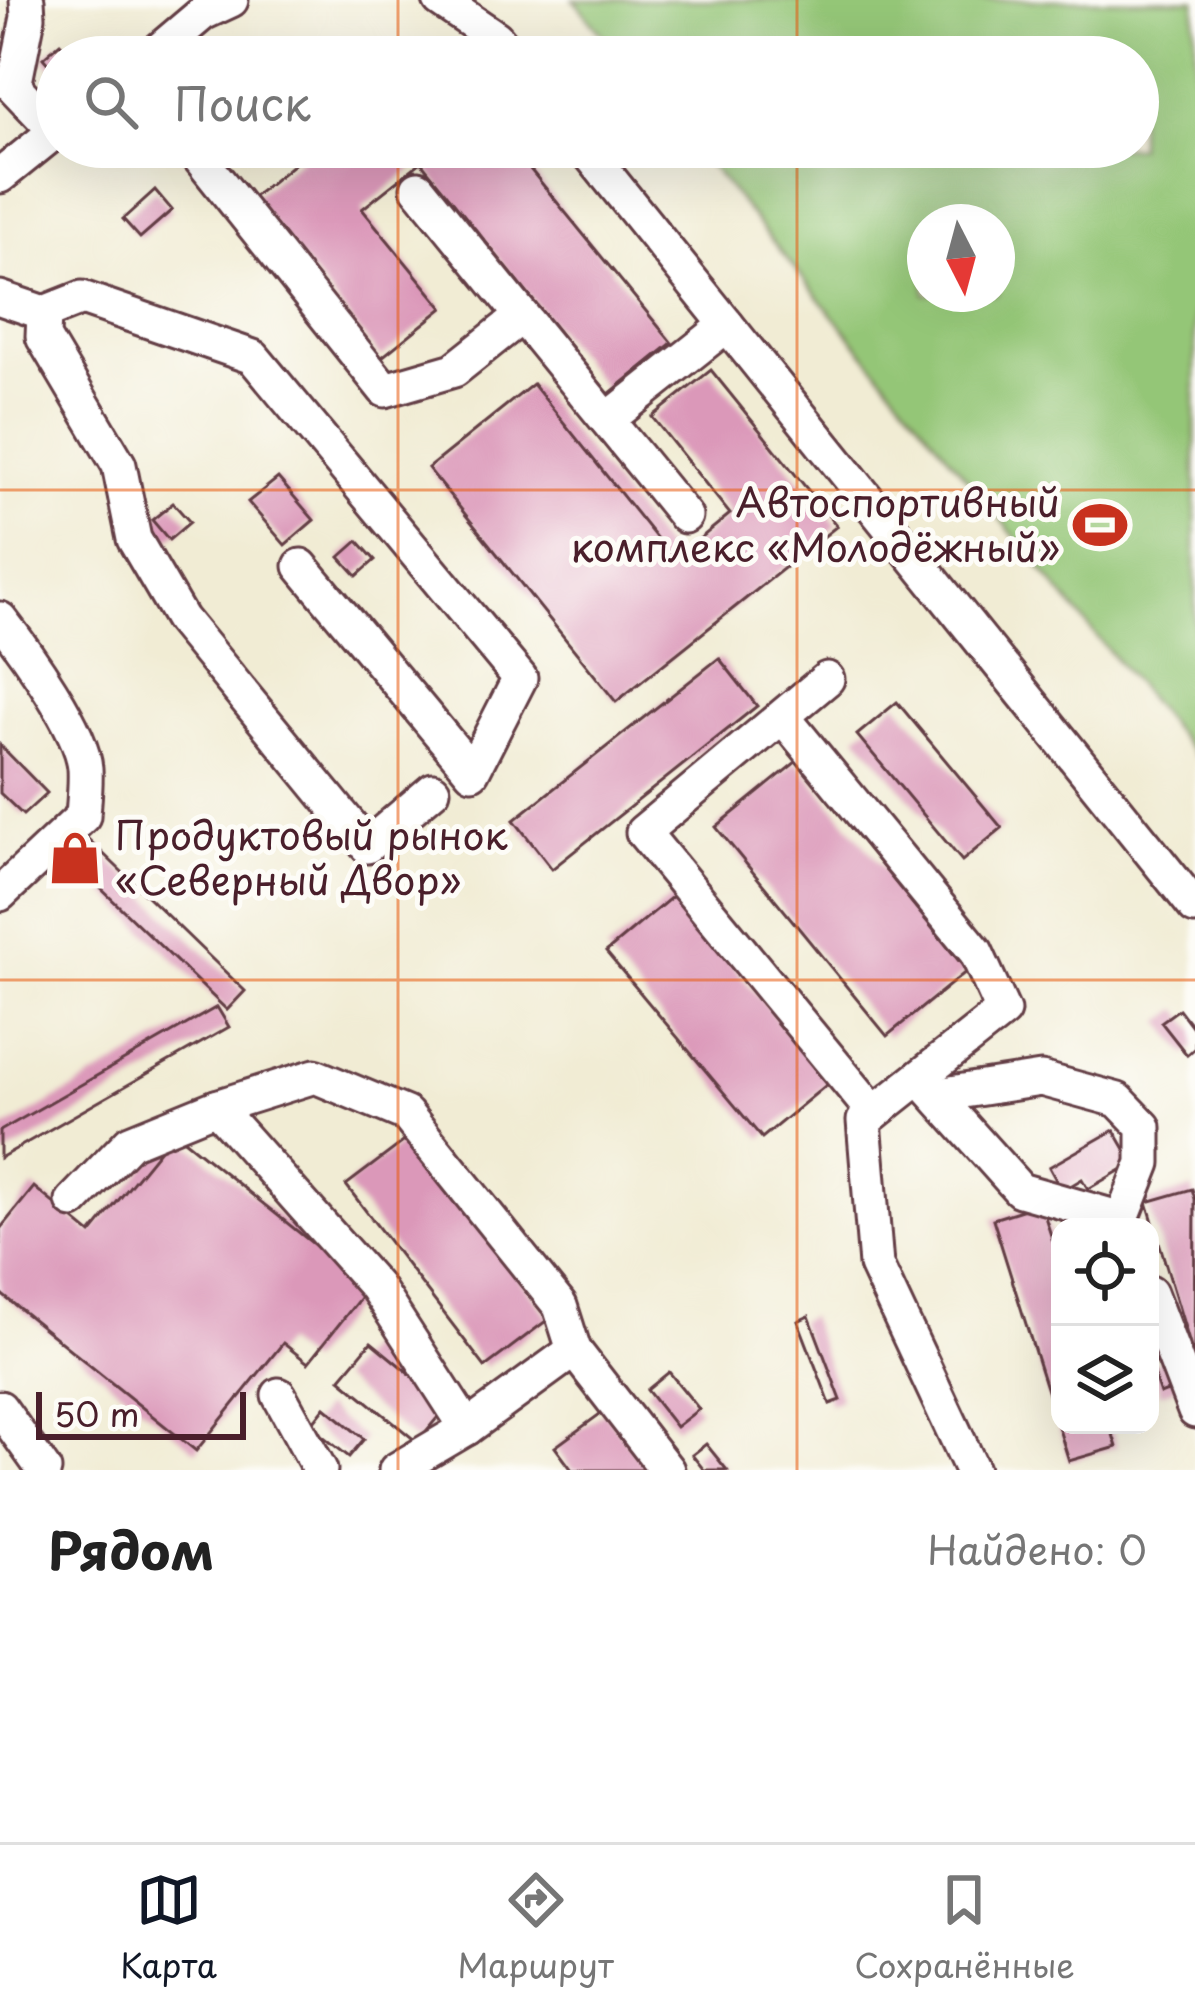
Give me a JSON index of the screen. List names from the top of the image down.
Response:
{
  "places": {
    "sports": ["Автоспортивный комплекс «Молодёжный»"],
    "shop": ["Продуктовый рынок «Северный Двор»"]
  },
  "scale_bar": "50 m",
  "north": "bottom",
  "page": {
    "search": "Поиск",
    "scale": "50 m",
    "heading": ["Рядом", "Найдено: 0"],
    "nav": ["Карта", "Маршрут", "Сохранённые"]
  }
}
